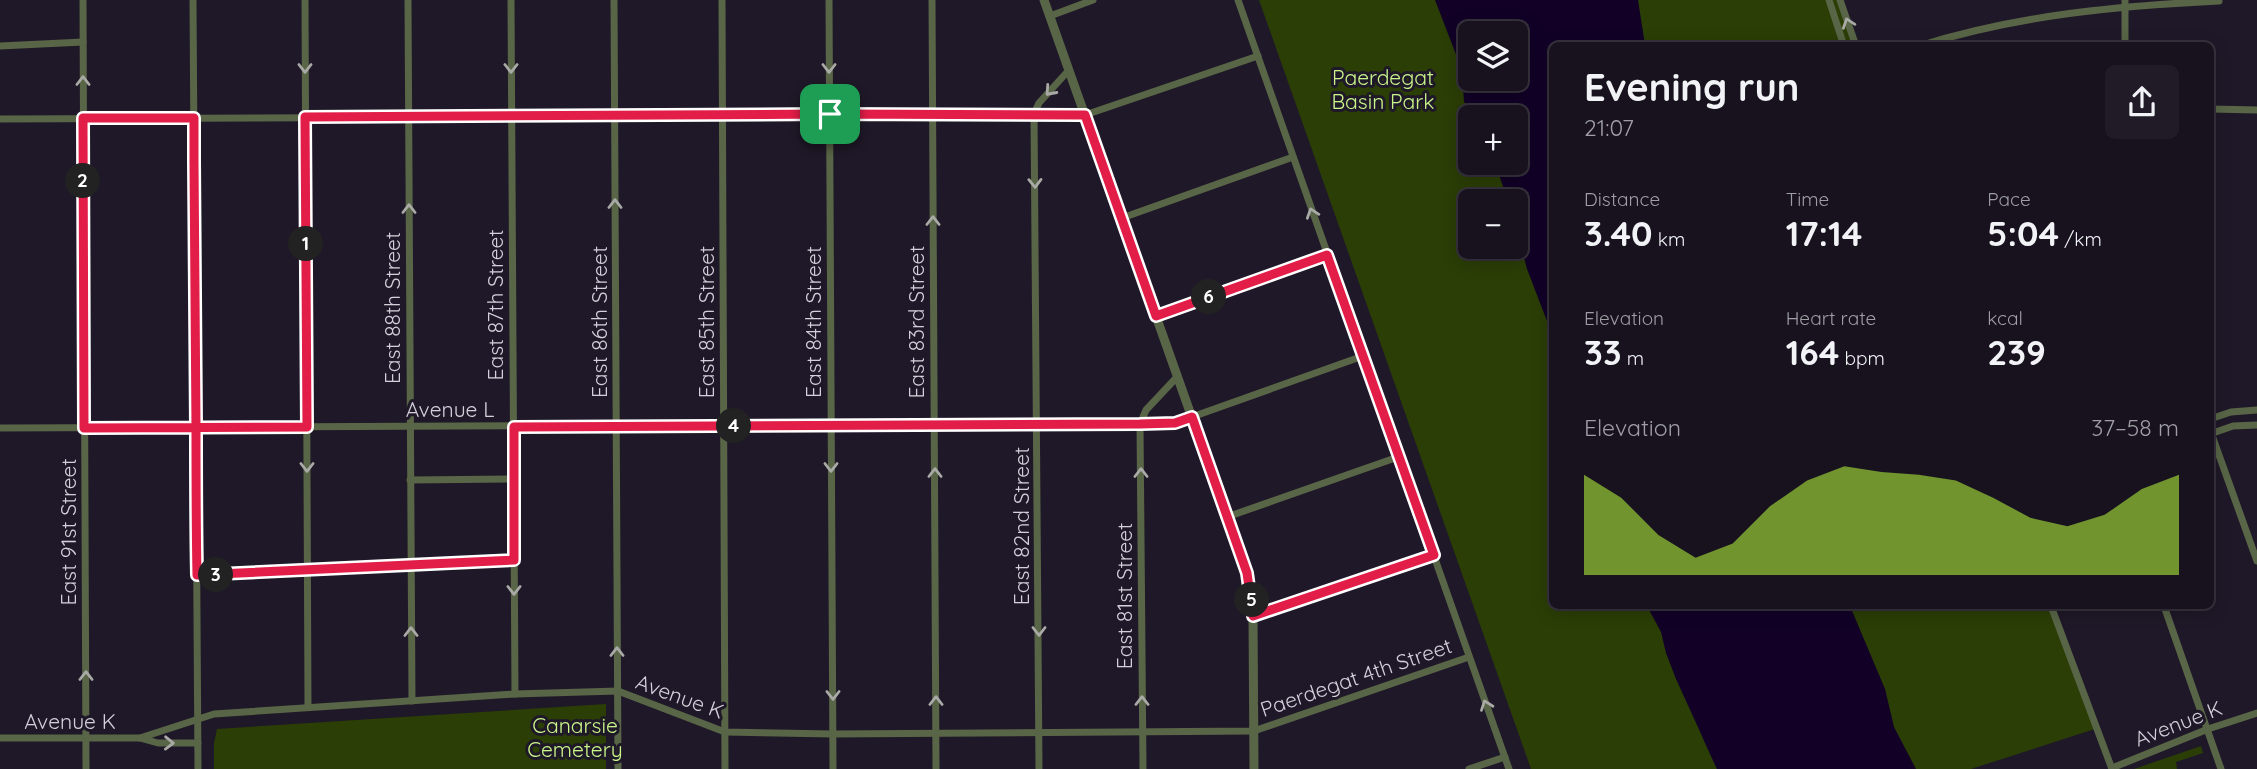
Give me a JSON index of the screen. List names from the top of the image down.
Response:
{
  "streets": {
    "street": [
      "East 87th Street",
      "East 88th Street",
      "East 86th Street",
      "East 85th Street",
      "East 84th Street",
      "East 83rd Street",
      "Avenue L",
      "East 82nd Street",
      "East 91st Street",
      "East 81st Street",
      "Paerdegat 4th Street",
      "Avenue K"
    ]
  },
  "crossings": [
    ["East 87th Street", "Avenue L"],
    ["East 87th Street", "Avenue K"],
    ["East 88th Street", "Avenue L"],
    ["East 88th Street", "Avenue K"],
    ["East 86th Street", "Avenue L"],
    ["East 86th Street", "Avenue K"],
    ["East 85th Street", "Avenue L"],
    ["East 85th Street", "Avenue K"],
    ["East 84th Street", "Avenue L"],
    ["East 84th Street", "Avenue K"],
    ["East 83rd Street", "Avenue L"],
    ["East 83rd Street", "Avenue K"],
    ["Avenue L", "East 82nd Street"],
    ["Avenue L", "East 91st Street"],
    ["Avenue L", "East 81st Street"],
    ["East 82nd Street", "Avenue K"],
    ["East 91st Street", "Avenue K"],
    ["East 81st Street", "Avenue K"],
    ["Paerdegat 4th Street", "Avenue K"]
  ],
  "one_way": [
    "East 87th Street",
    "East 88th Street",
    "East 86th Street",
    "East 84th Street",
    "East 83rd Street",
    "East 82nd Street",
    "East 91st Street",
    "East 81st Street"
  ],
  "parks": ["Paerdegat Basin Park", "Canarsie Cemetery"],
  "page": {
    "map_buttons": ["+", "−"],
    "heading": ["Evening run", "21:07"],
    "stats": [
      ["Distance", "3.40 km"],
      ["Time", "17:14"],
      ["Pace", "5:04 /km"],
      ["Elevation", "33 m"],
      ["Heart rate", "164 bpm"],
      ["kcal", "239"]
    ],
    "pins": [
      "2",
      "1",
      "6",
      "4",
      "3",
      "5"
    ],
    "chart": ["Elevation", "37–58 m"]
  }
}
